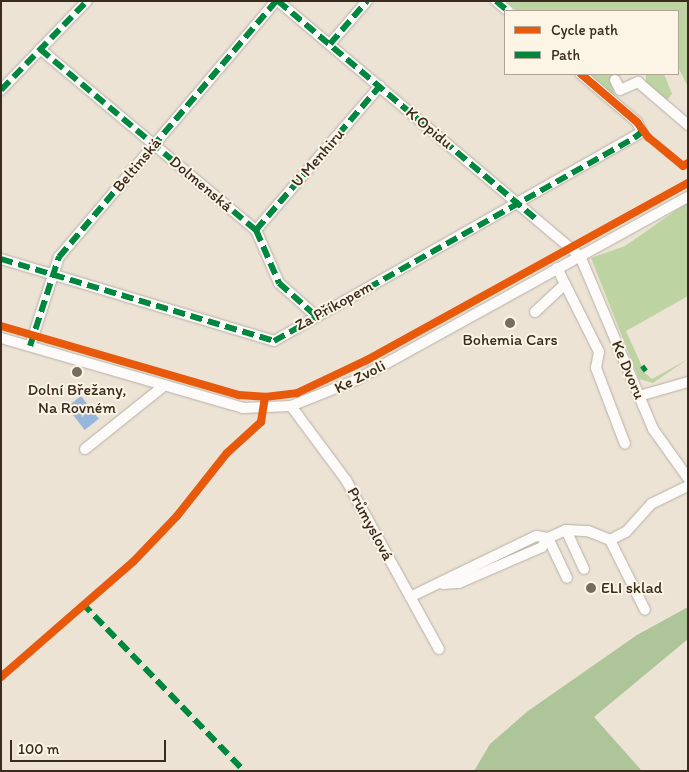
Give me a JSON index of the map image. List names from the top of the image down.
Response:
{
  "streets": {
    "street": [
      "K Opidu",
      "U Menhiru",
      "Beltinská",
      "Dolmenská",
      "Za Příkopem",
      "Ke Dvoru",
      "Ke Zvoli",
      "Průmyslová"
    ]
  },
  "crossings": [
    ["K Opidu", "U Menhiru"],
    ["K Opidu", "Beltinská"],
    ["K Opidu", "Za Příkopem"],
    ["K Opidu", "Ke Dvoru"],
    ["K Opidu", "Ke Zvoli"],
    ["U Menhiru", "Dolmenská"],
    ["Beltinská", "Dolmenská"],
    ["Beltinská", "Za Příkopem"],
    ["Beltinská", "Ke Zvoli"],
    ["Dolmenská", "Za Příkopem"],
    ["Ke Dvoru", "Ke Zvoli"],
    ["Ke Zvoli", "Průmyslová"]
  ],
  "places": ["Bohemia Cars", "Dolní Břežany, Na Rovném", "ELI sklad"],
  "legend": ["Cycle path", "Path"],
  "scale_bar": "100 m"
}
